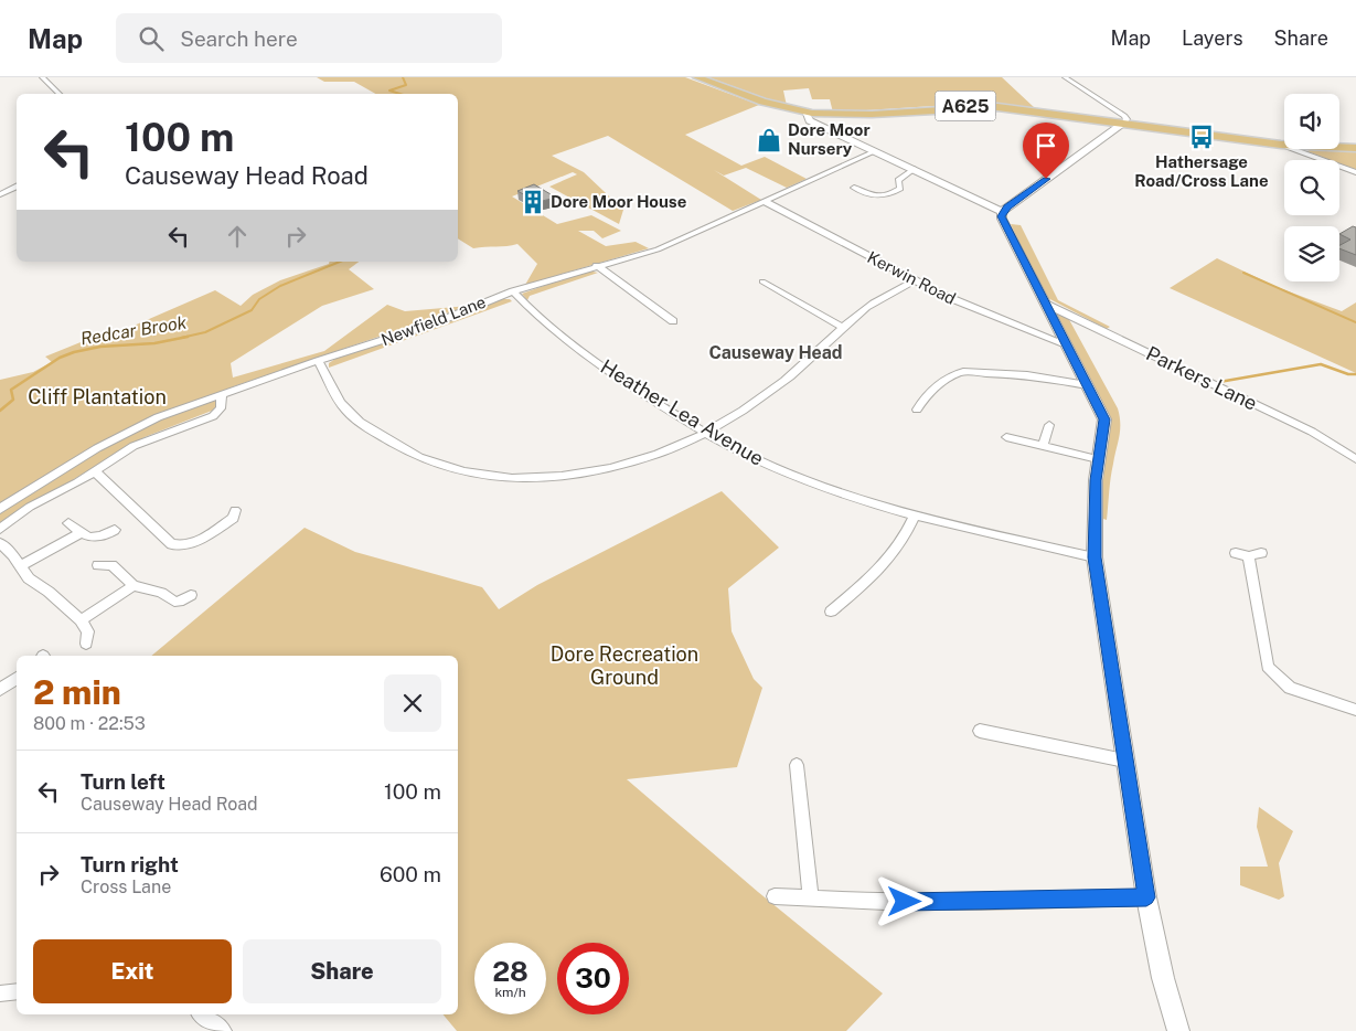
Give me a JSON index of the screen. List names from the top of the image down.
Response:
{
  "streets": {
    "main road": ["A625"],
    "street": [
      "Kerwin Road",
      "Newfield Lane",
      "Parkers Lane",
      "Heather Lea Avenue"
    ]
  },
  "crossings": [
    ["Kerwin Road", "Newfield Lane"],
    ["Newfield Lane", "Heather Lea Avenue"]
  ],
  "districts": ["Causeway Head"],
  "water": ["Redcar Brook"],
  "parks": ["Cliff Plantation", "Dore Recreation Ground"],
  "places": {
    "bus stop": ["Hathersage Road/Cross Lane"],
    "shop": ["Dore Moor Nursery"],
    "building": ["Dore Moor House"]
  },
  "page": {
    "header": "Map",
    "search": "Search here",
    "nav": ["Map", "Layers", "Share"],
    "turn": ["100 m", "Causeway Head Road"],
    "heading": ["2 min", "800 m · 22:53"],
    "list": [
      {
        "name": "Turn left",
        "note": "Causeway Head Road",
        "value": "100 m"
      },
      {
        "name": "Turn right",
        "note": "Cross Lane",
        "value": "600 m"
      }
    ],
    "buttons": ["Exit", "Share"],
    "speed": "28 km/h",
    "limit": "30"
  }
}
